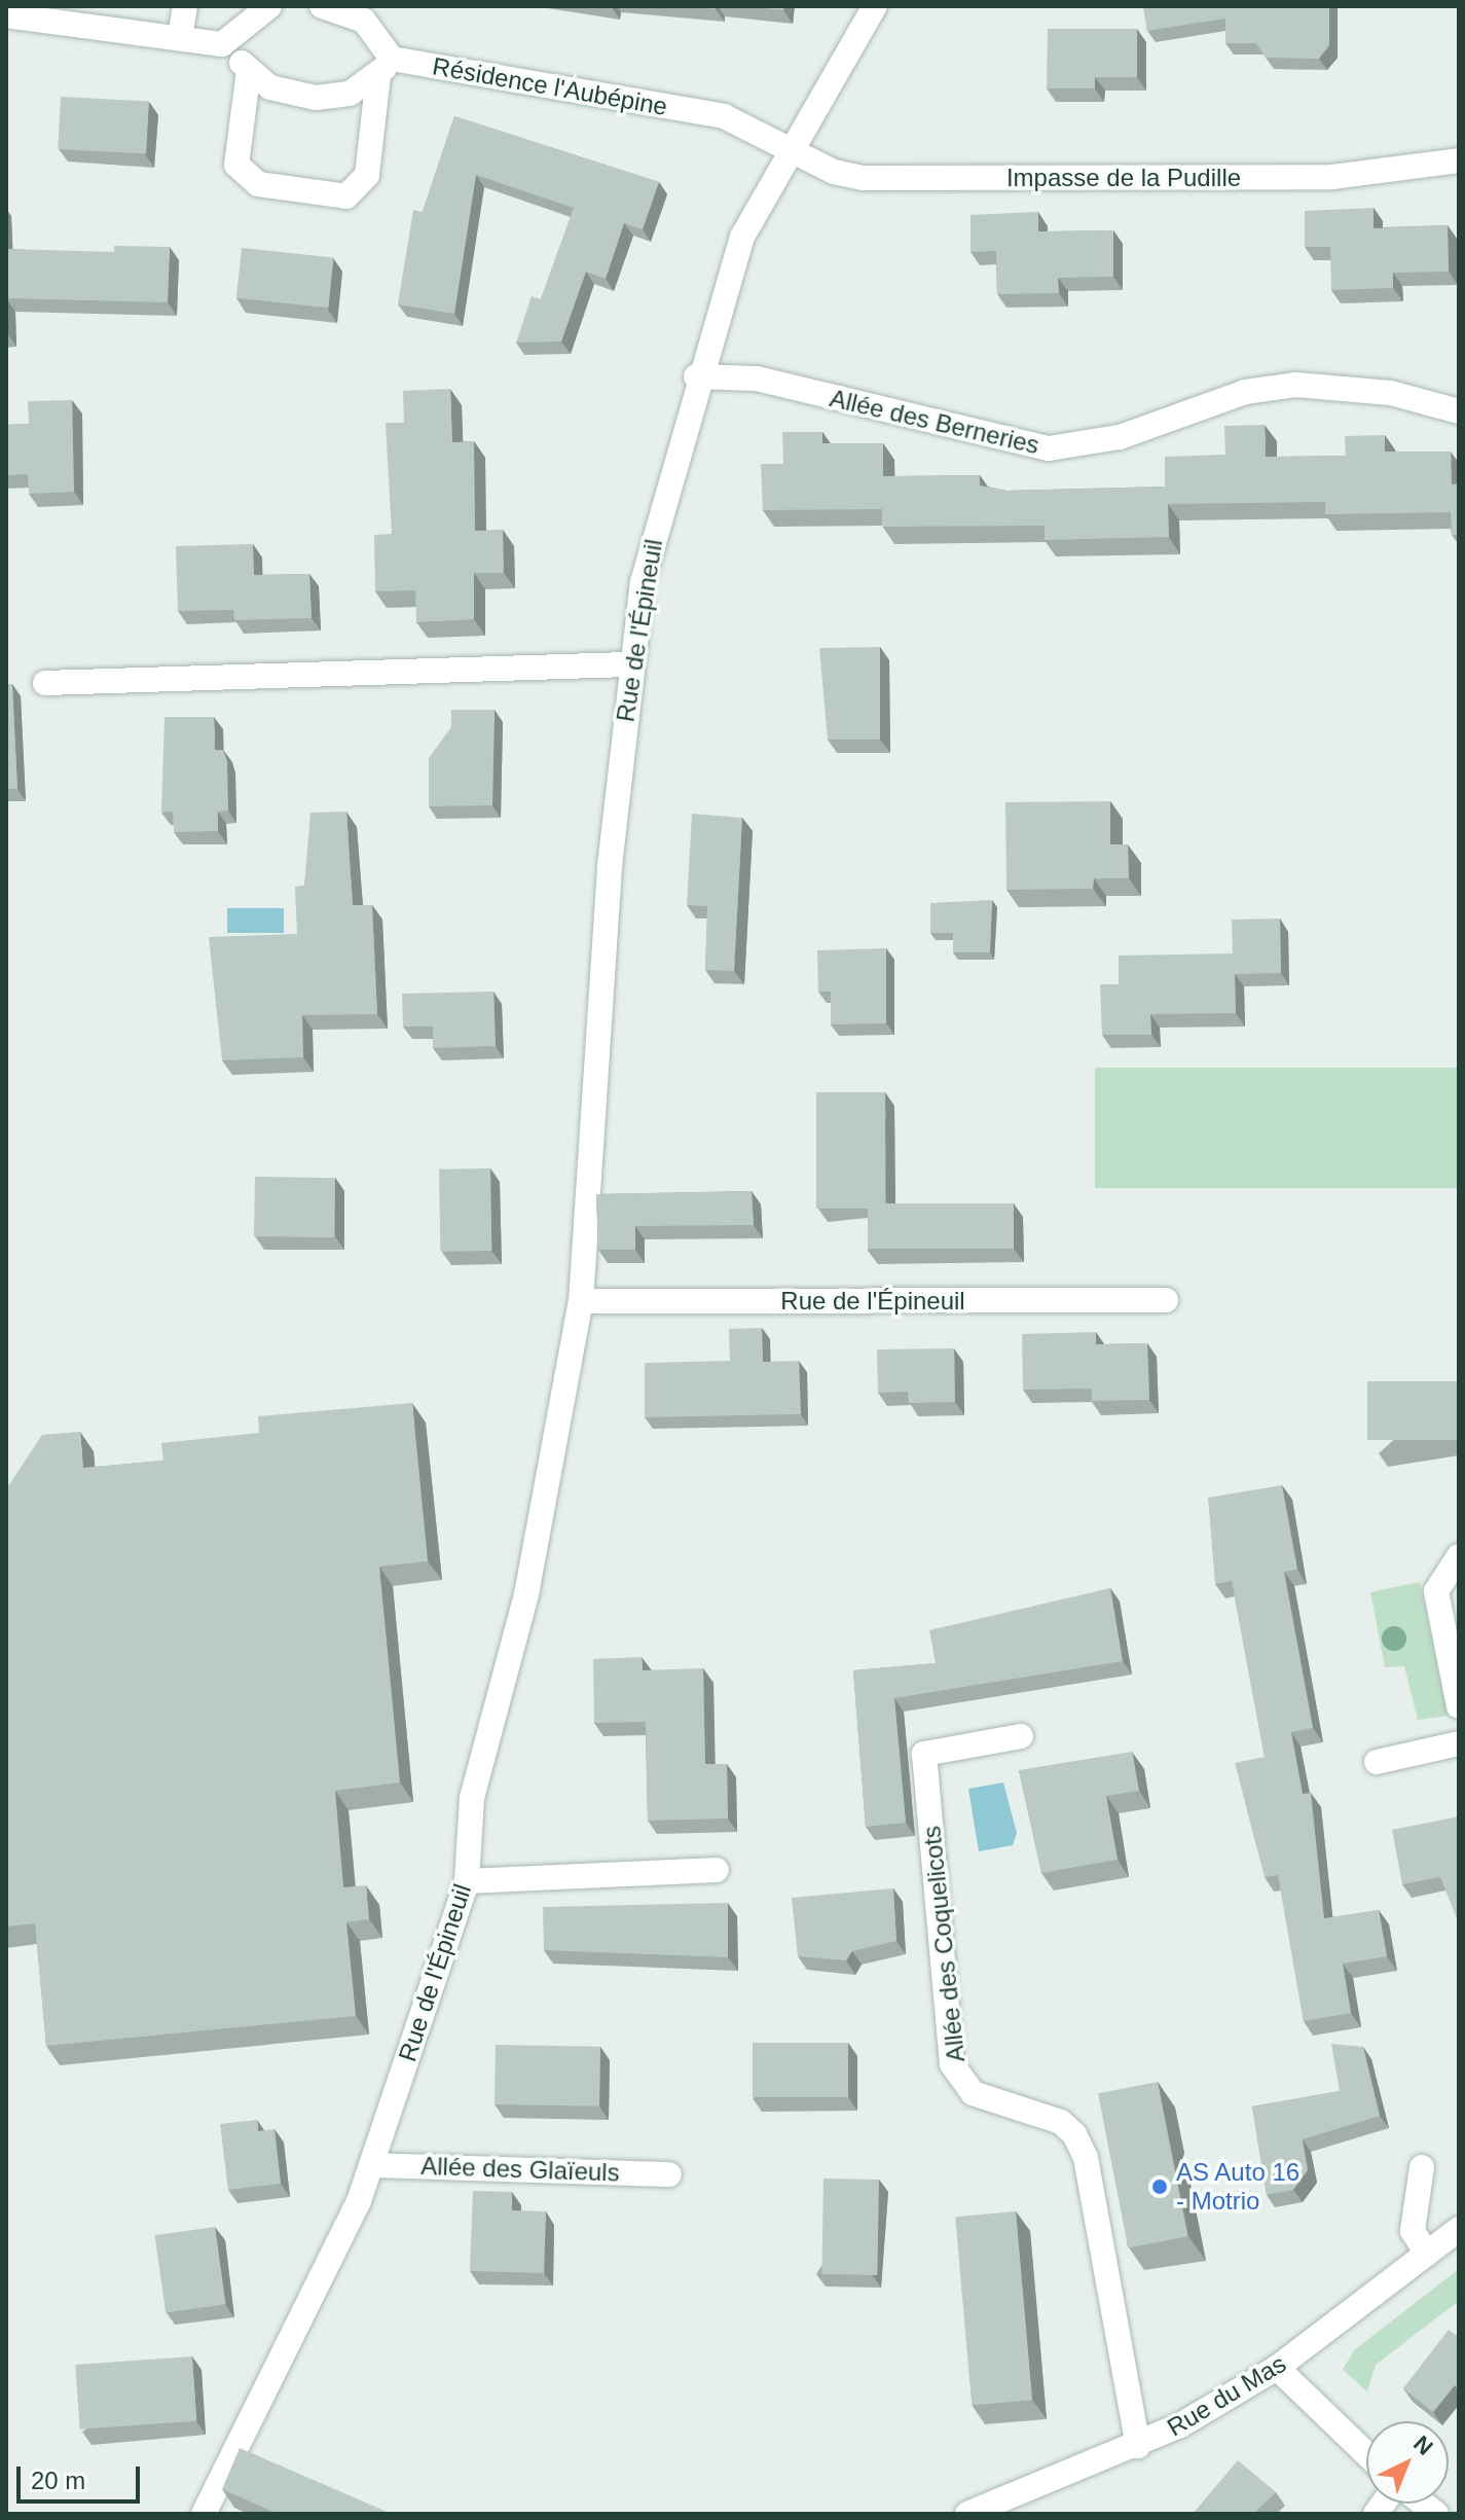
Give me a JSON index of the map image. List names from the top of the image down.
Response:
{
  "streets": {
    "street": [
      "Résidence l'Aubépine",
      "Impasse de la Pudille",
      "Allée des Berneries",
      "Rue de l'Épineuil",
      "Allée des Coquelicots",
      "Allée des Glaïeuls",
      "Rue du Mas"
    ]
  },
  "crossings": [
    ["Résidence l'Aubépine", "Impasse de la Pudille"],
    ["Résidence l'Aubépine", "Rue de l'Épineuil"],
    ["Impasse de la Pudille", "Rue de l'Épineuil"],
    ["Allée des Berneries", "Rue de l'Épineuil"],
    ["Rue de l'Épineuil", "Allée des Glaïeuls"],
    ["Allée des Coquelicots", "Rue du Mas"]
  ],
  "places": ["AS Auto 16 - Motrio"],
  "scale_bar": "20 m",
  "north": "top right"
}
